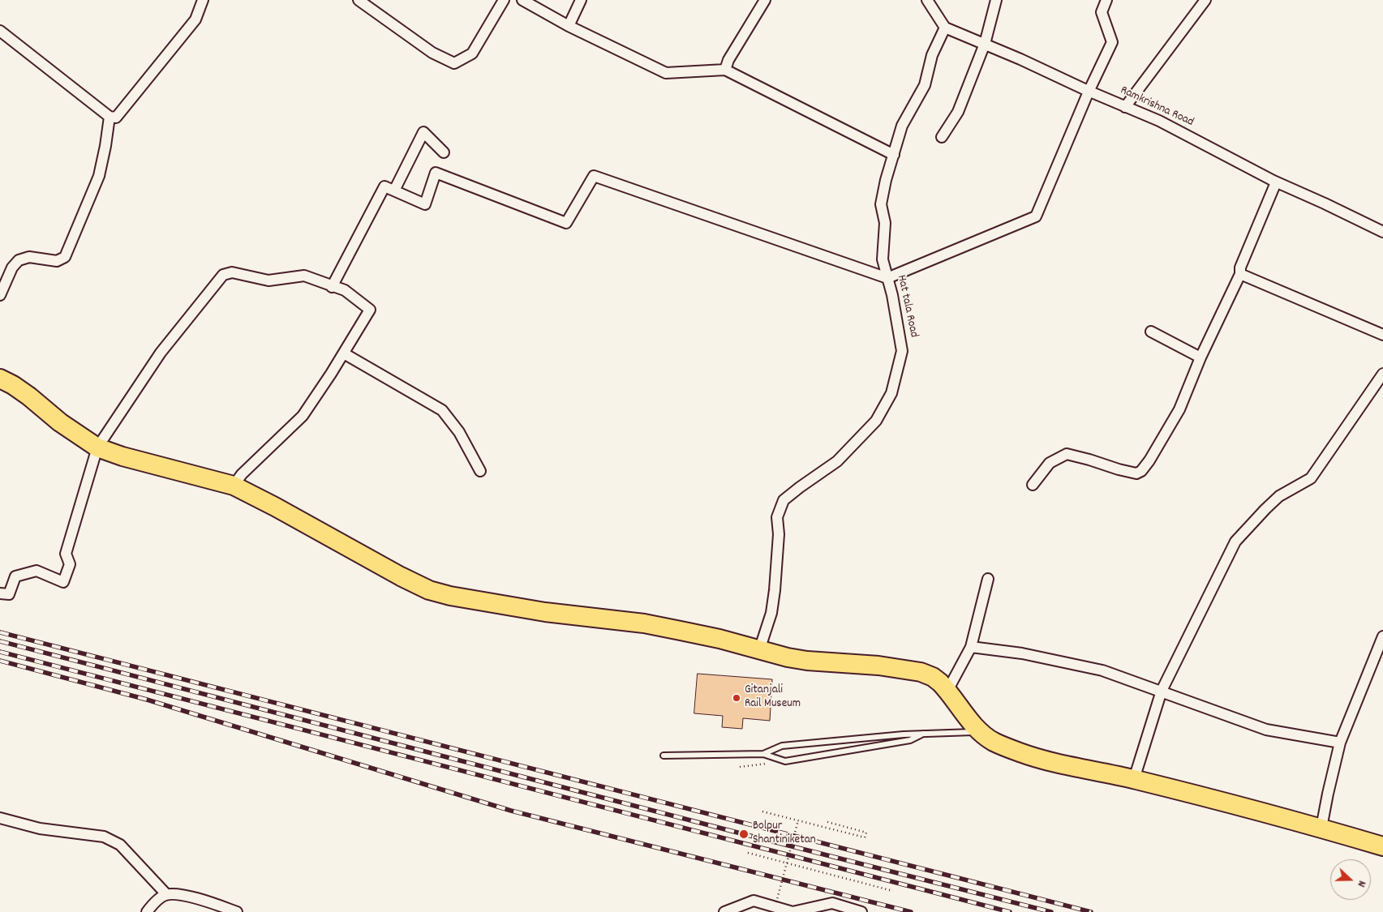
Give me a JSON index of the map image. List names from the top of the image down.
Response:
{
  "streets": {
    "street": ["Ramkrishna Road", "Hat tala Road"]
  },
  "crossings": [
    ["Ramkrishna Road", "Hat tala Road"]
  ],
  "places": ["Gitanjali Rail Museum", "Bolpur Shantiniketan"],
  "north": "right"
}
